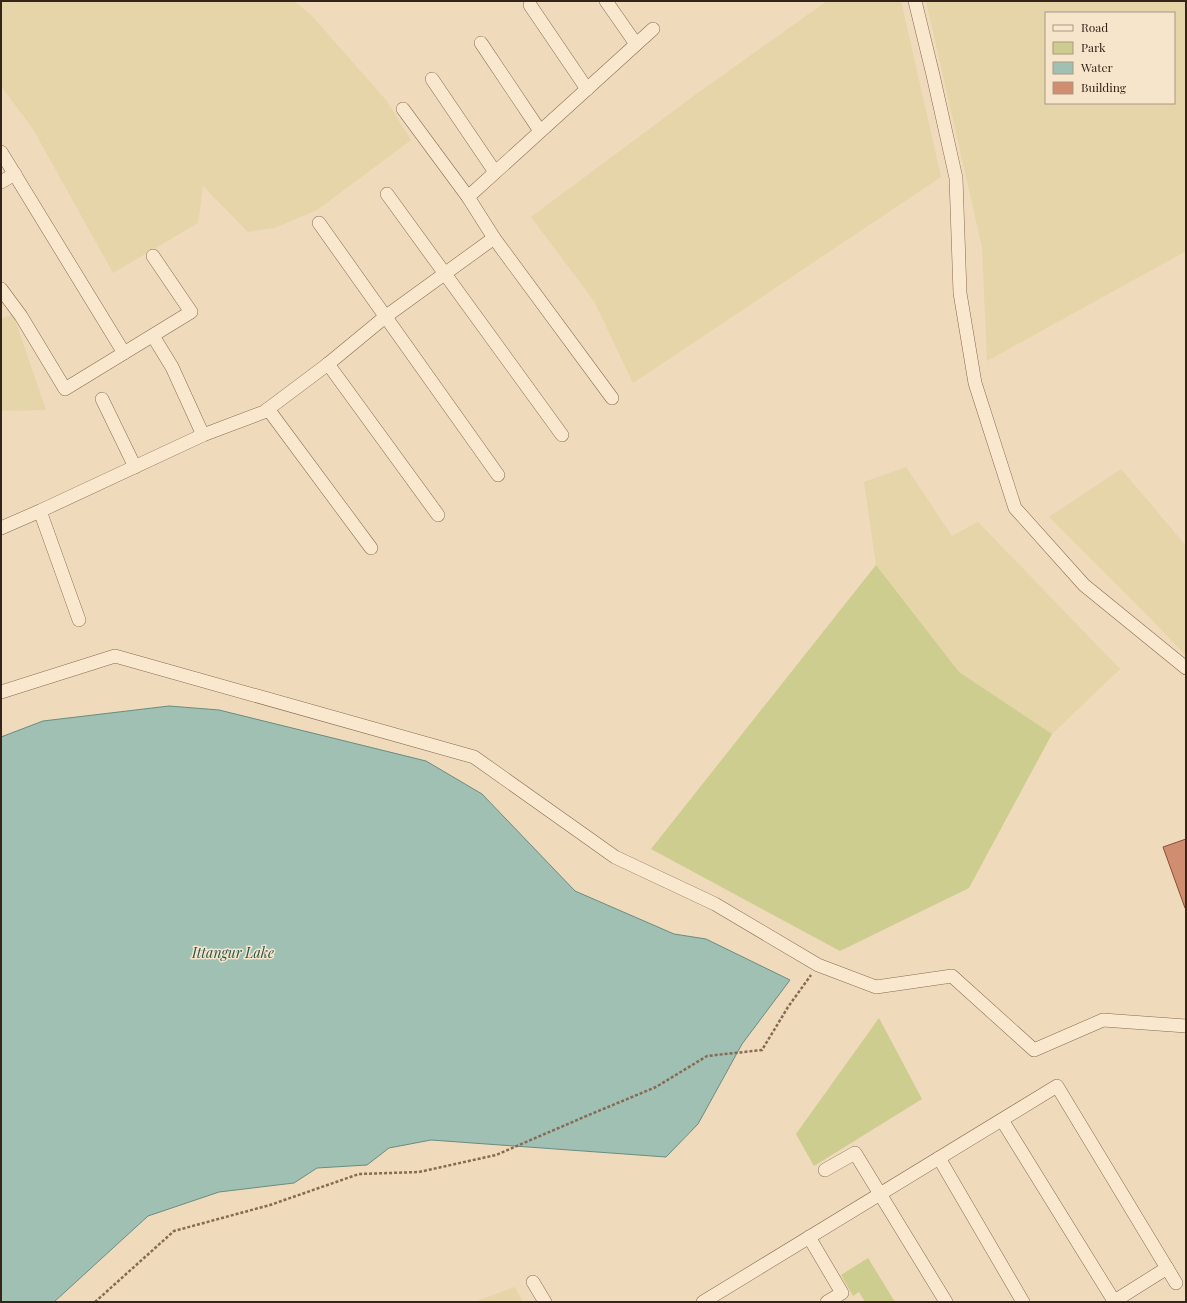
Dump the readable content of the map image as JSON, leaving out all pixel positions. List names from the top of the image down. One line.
{"water":["Ittangur Lake"],"legend":["Road","Park","Water","Building"]}
